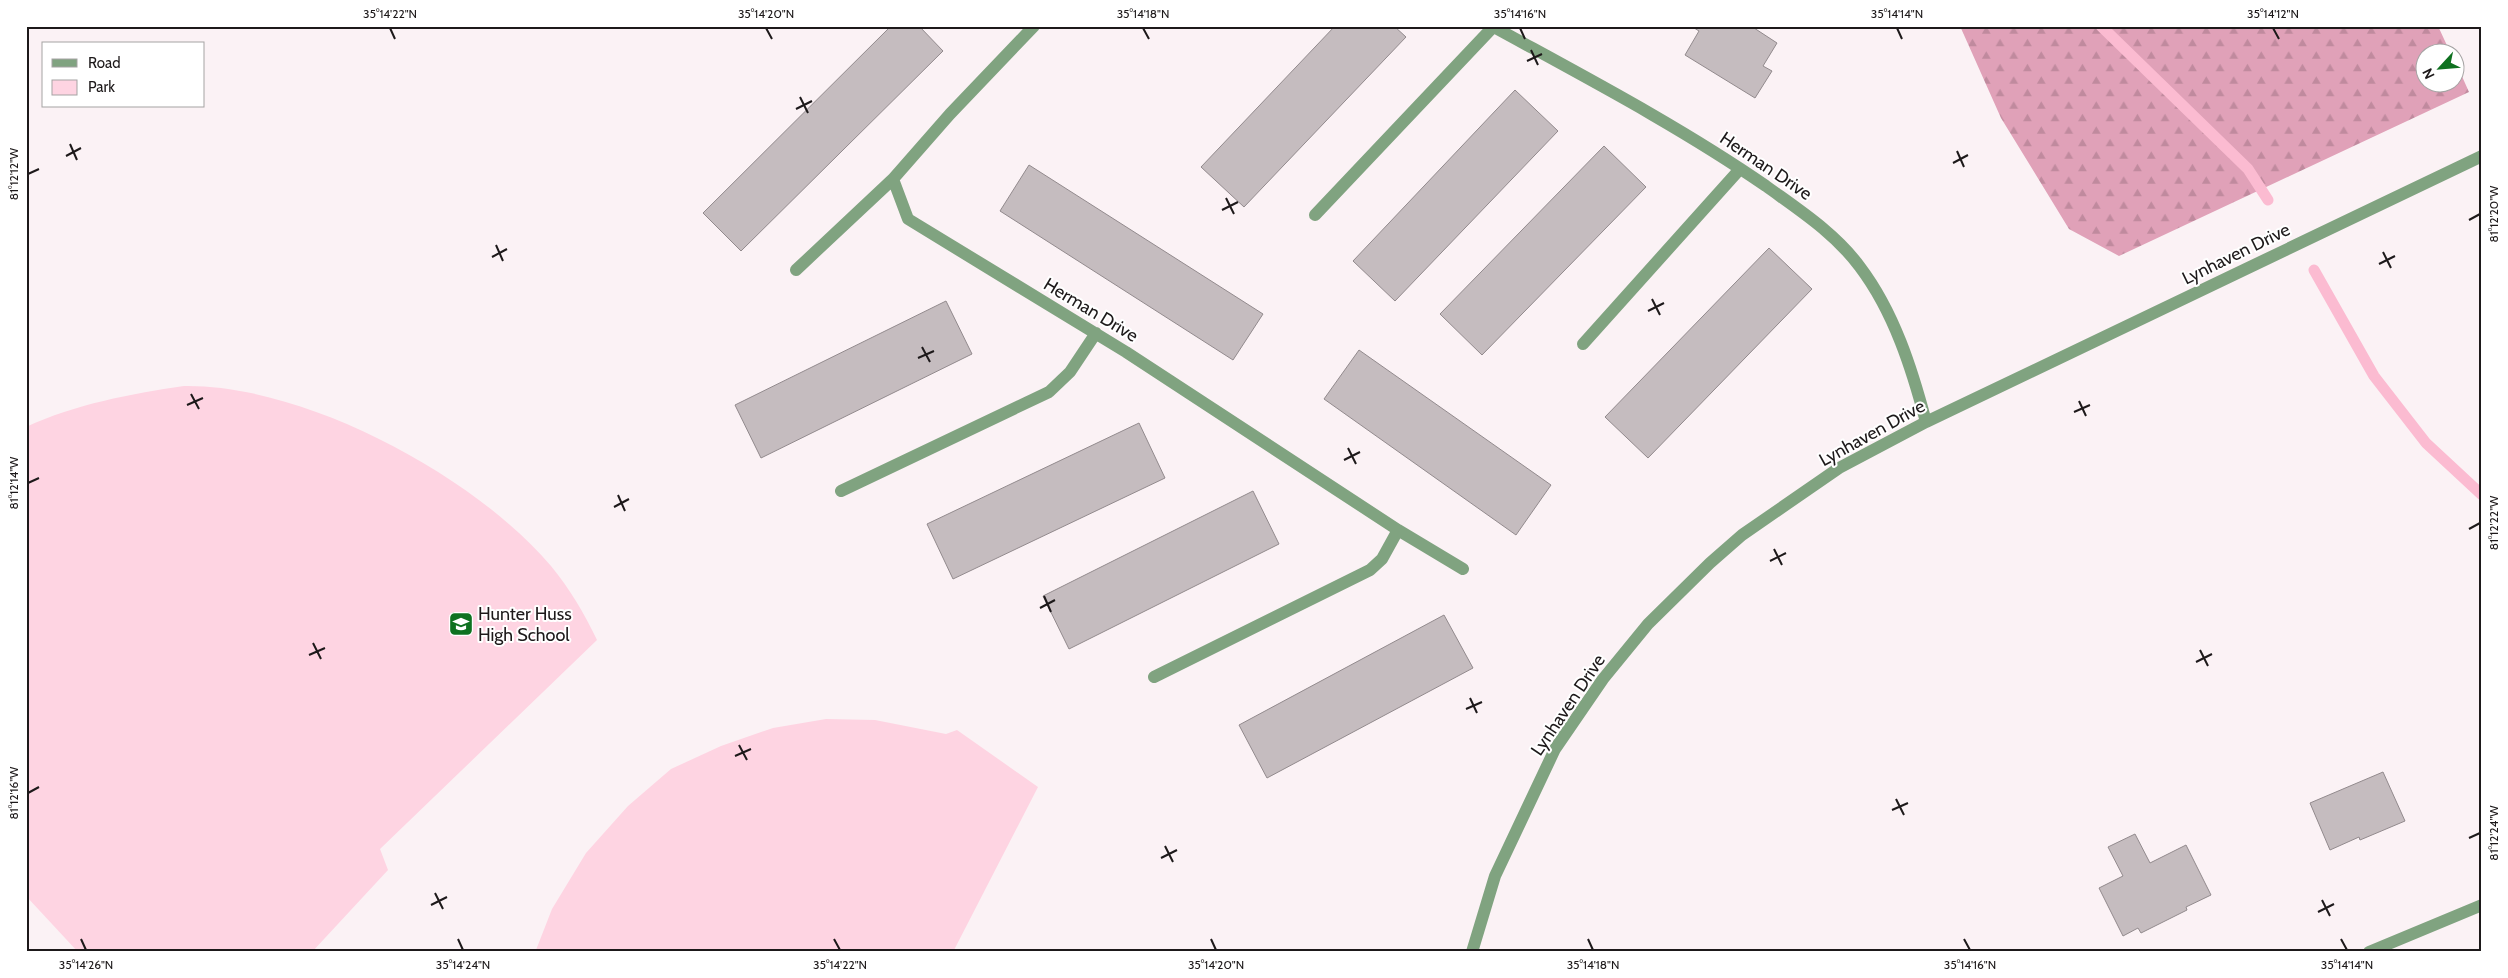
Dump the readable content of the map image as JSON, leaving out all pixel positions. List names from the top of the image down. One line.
{"streets":{"street":["Herman Drive","Lynhaven Drive"]},"crossings":[["Herman Drive","Lynhaven Drive"]],"places":{"school or university":["Hunter Huss High School"]},"legend":["Road","Park"],"north":"bottom left","coordinates":["35°14'22\"N","35°14'20\"N","35°14'18\"N","35°14'16\"N","35°14'14\"N","35°14'12\"N","81°12'12\"W","81°12'20\"W","81°12'14\"W","81°12'22\"W","81°12'16\"W","81°12'24\"W","35°14'26\"N","35°14'24\"N"]}
